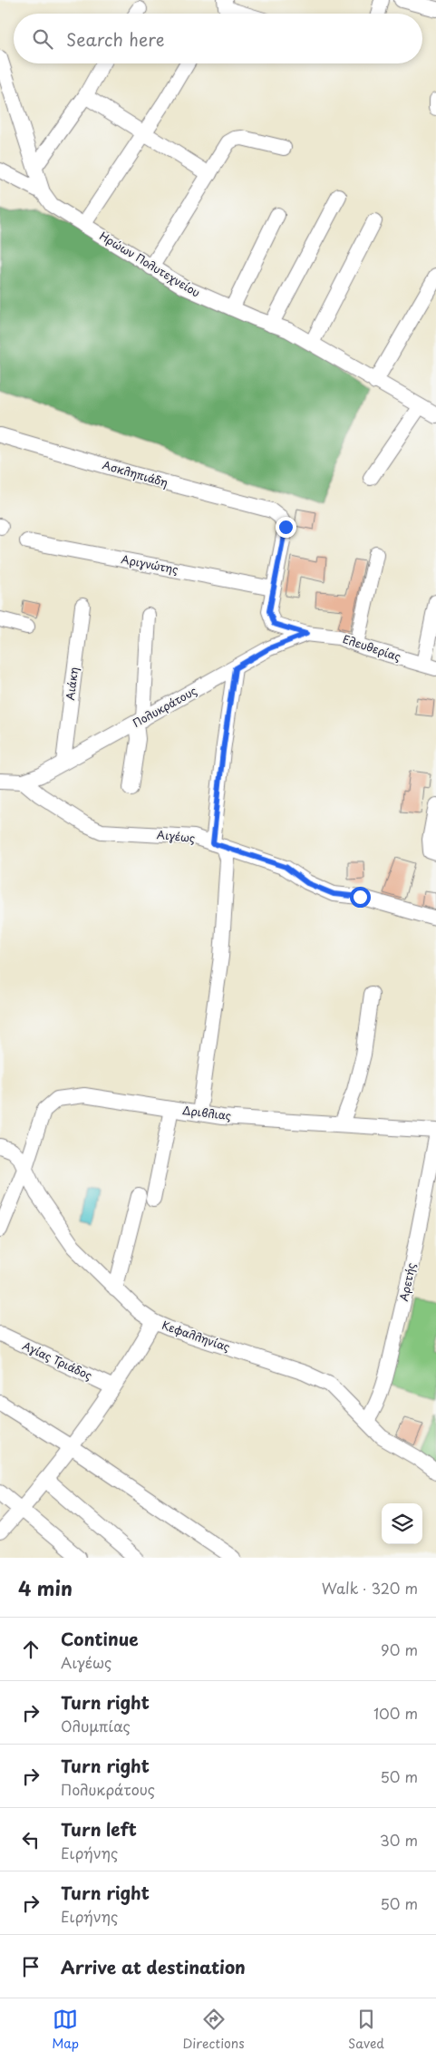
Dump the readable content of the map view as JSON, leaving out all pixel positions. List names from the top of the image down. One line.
{"streets":{"street":["Ηρώων Πολυτεχνείου","Ασκληπιάδη","Αριγνώτης","Ελευθερίας","Αιάκη","Πολυκράτους","Αιγέως","Δριβλιας","Αρετής","Κεφαλληνίας","Αγίας Τριάδος"]},"crossings":[["Ασκληπιάδη","Αριγνώτης"],["Ασκληπιάδη","Ελευθερίας"],["Αριγνώτης","Ελευθερίας"],["Ελευθερίας","Πολυκράτους"],["Αιάκη","Πολυκράτους"],["Πολυκράτους","Αιγέως"],["Δριβλιας","Κεφαλληνίας"],["Αρετής","Κεφαλληνίας"]],"page":{"search":"Search here","heading":["4 min","Walk · 320 m"],"list":[["Continue","Αιγέως","90 m"],["Turn right","Ολυμπίας","100 m"],["Turn right","Πολυκράτους","50 m"],["Turn left","Ειρήνης","30 m"],["Turn right","Ειρήνης","50 m"],"Arrive at destination"],"nav":["Map","Directions","Saved"]}}
